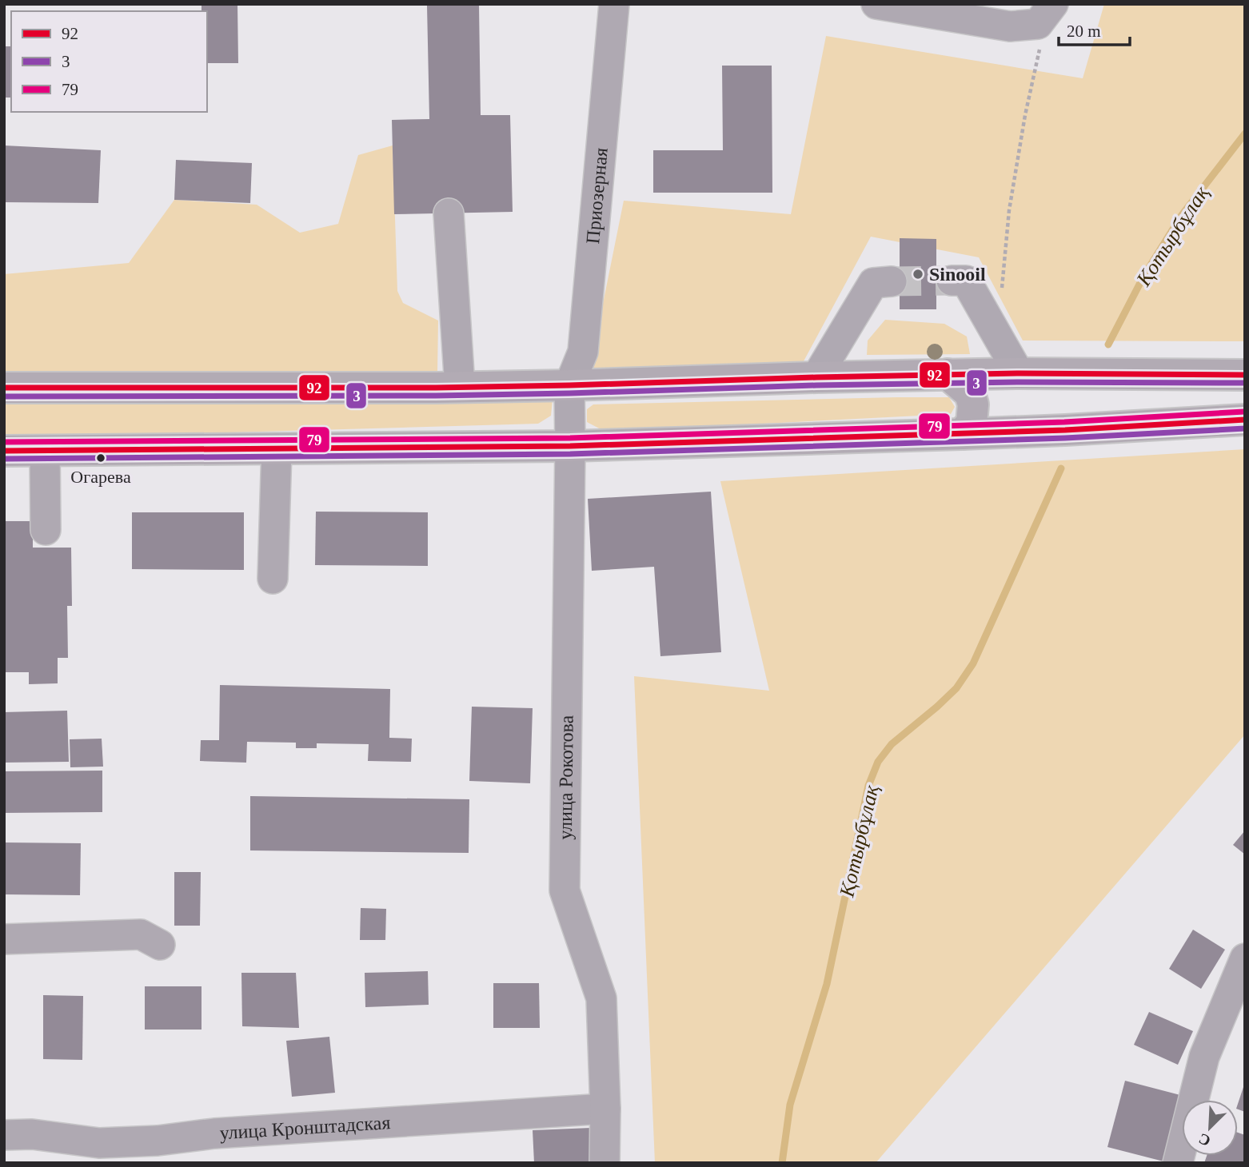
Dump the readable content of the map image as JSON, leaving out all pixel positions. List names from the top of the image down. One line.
{"streets":{"street":["Приозерная","улица Рокотова","улица Кронштадская"]},"crossings":[["Приозерная","улица Рокотова"],["улица Рокотова","улица Кронштадская"]],"water":["Қотырбұлақ"],"places":["Sinooil","Огарева"],"lines":["transit line 92","transit line 3","transit line 79"],"legend":["92","3","79"],"scale_bar":"20 m","north":"bottom left"}
